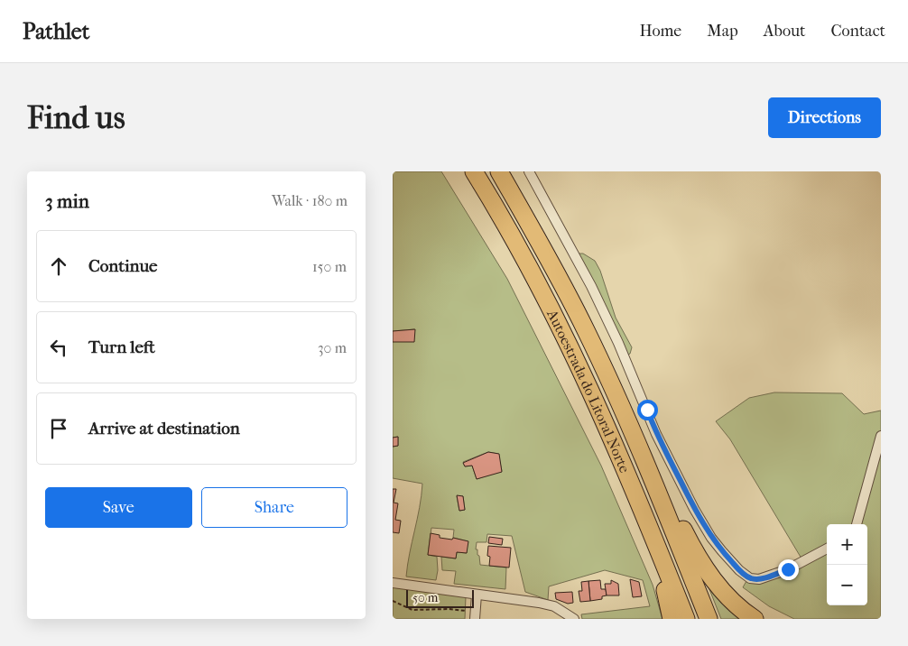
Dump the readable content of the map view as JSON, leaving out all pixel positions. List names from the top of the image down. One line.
{"streets":{"highway":["Autoestrada do Litoral Norte"]},"scale_bar":"50 m","page":{"header":"Pathlet","nav":["Home","Map","About","Contact"],"buttons":["Directions",["Save","Share"]],"title":"Find us","heading":["3 min","Walk · 180 m"],"list":[["Continue","150 m"],["Turn left","30 m"],"Arrive at destination"],"map_buttons":["+","−"],"scale":"50 m"}}
